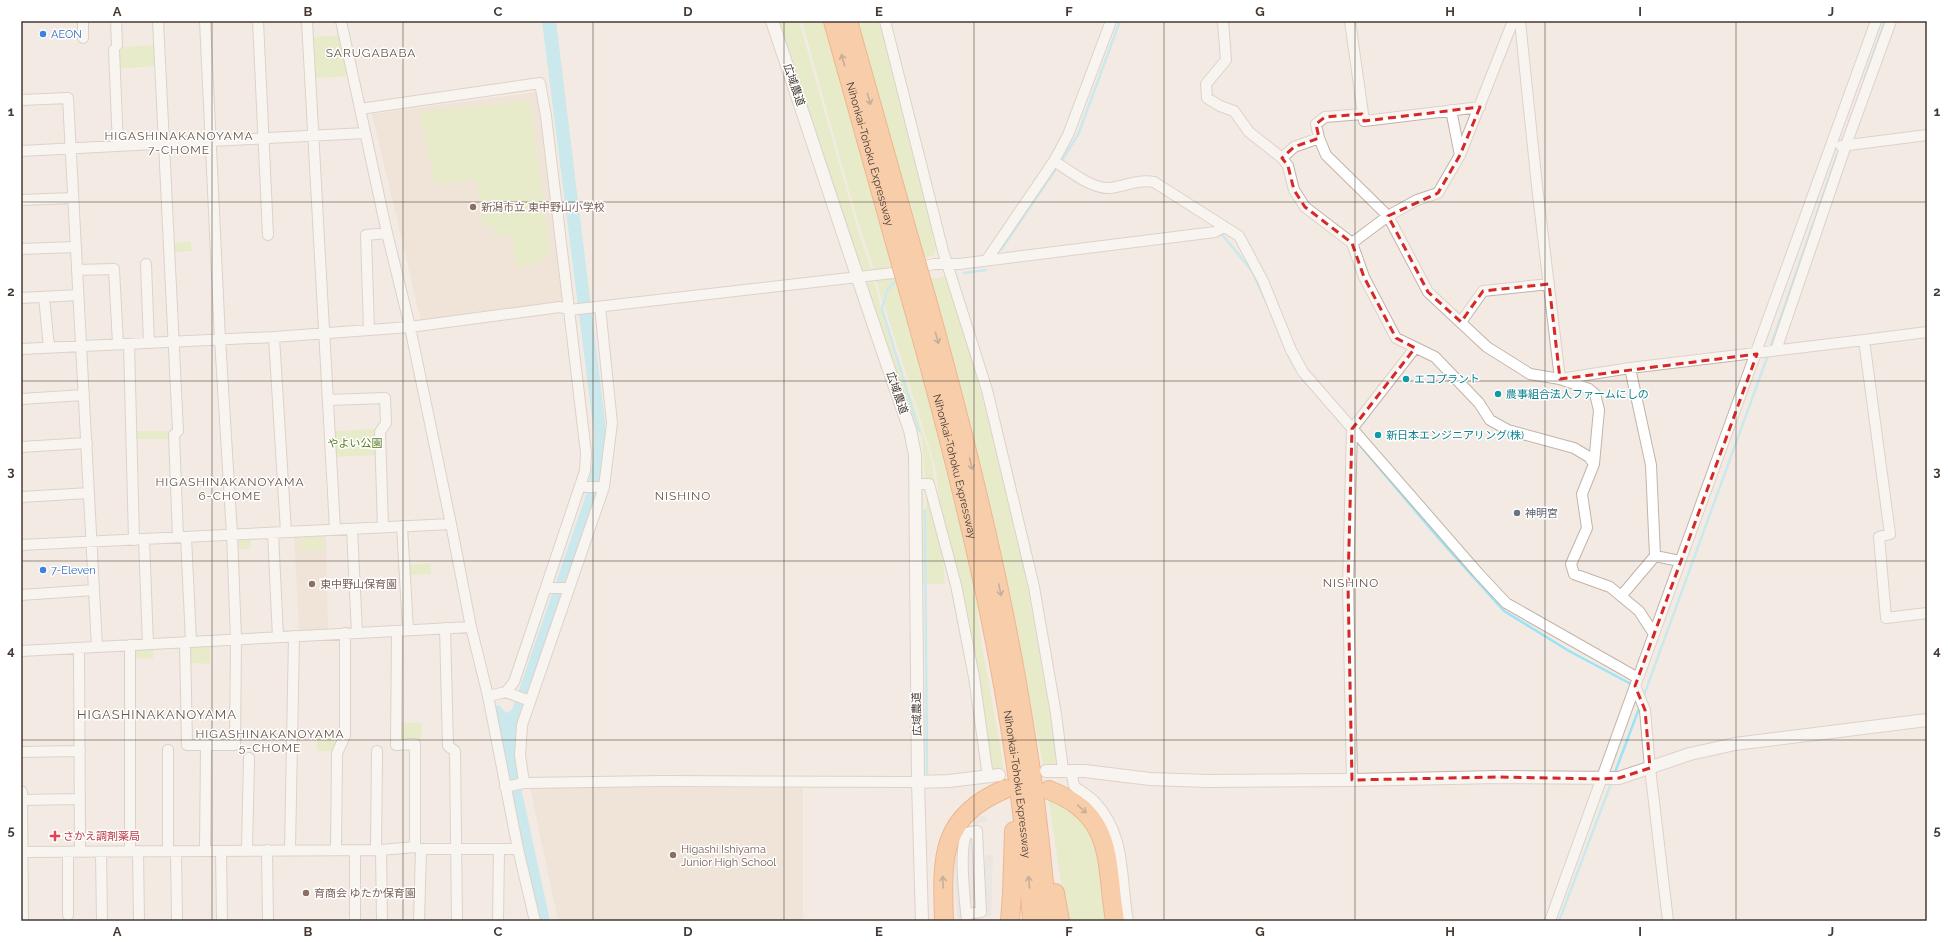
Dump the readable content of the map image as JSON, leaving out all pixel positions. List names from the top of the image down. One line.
{"streets":{"highway":["Nihonkai-Tohoku Expressway"],"street":["広域農道"]},"districts":["SARUGABABA","HIGASHINAKANOYAMA 7-CHOME","HIGASHINAKANOYAMA 6-CHOME","NISHINO","NISHINO","HIGASHINAKANOYAMA","HIGASHINAKANOYAMA 5-CHOME"],"parks":["やよい公園"],"places":{"other":["AEON","新潟市立 東中野山小学校","エコプラント","農事組合法人ファームにしの","新日本エンジニアリング(株)","神明宮","7-Eleven","東中野山保育園","Higashi Ishiyama Junior High School","育商会 ゆたか保育園"],"health":["さかえ調剤薬局"]},"grid":{"columns":["A","B","C","D","E","F","G","H","I","J"],"rows":["1","2","3","4","5"]}}
